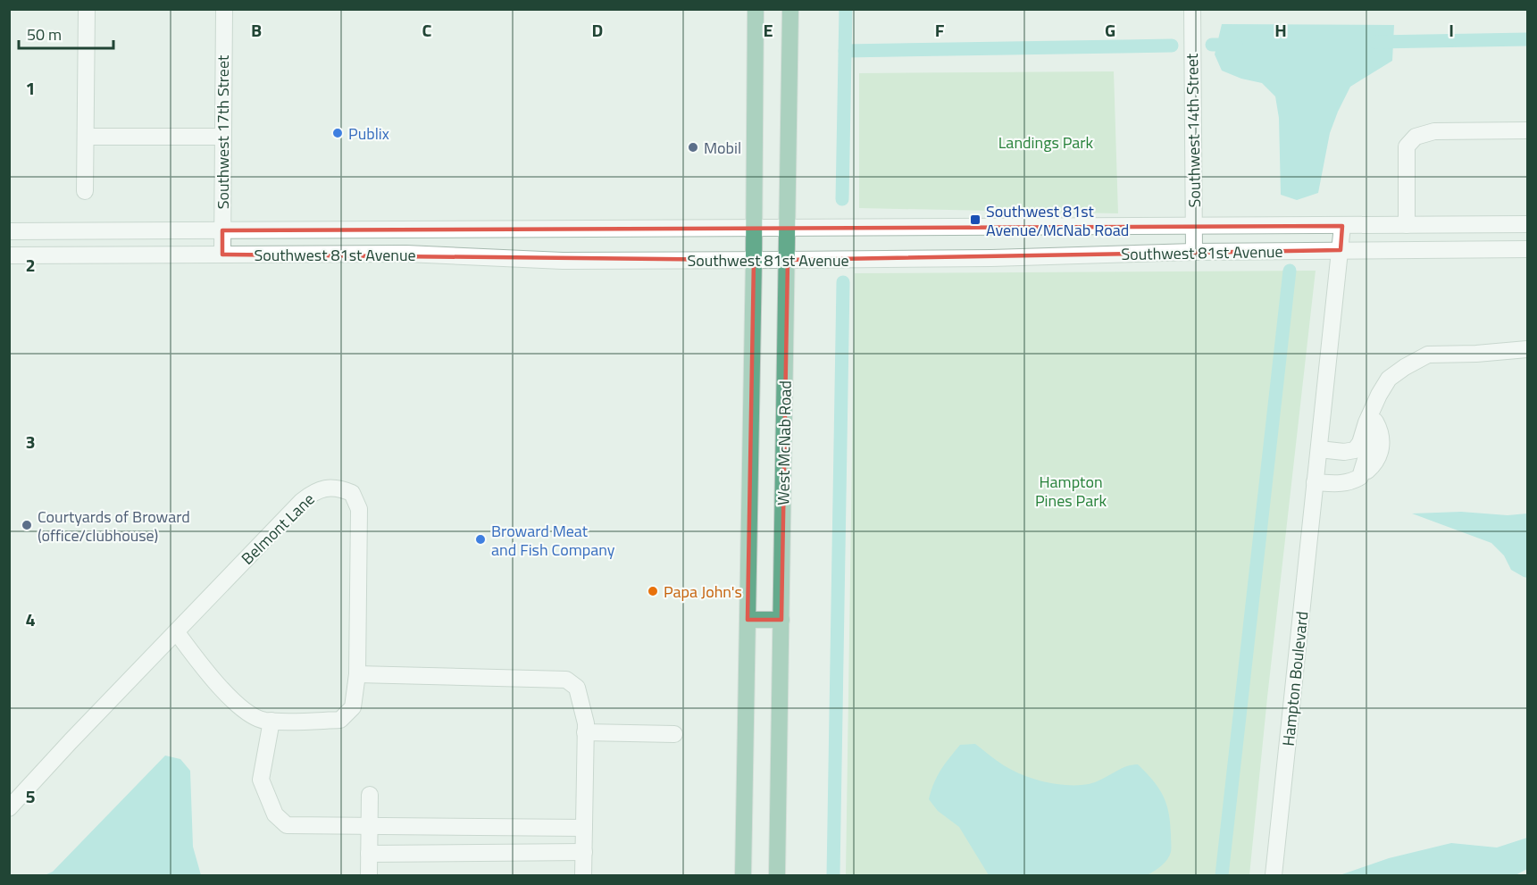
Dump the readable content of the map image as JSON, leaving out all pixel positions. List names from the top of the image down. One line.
{"streets":{"main road":["West McNab Road"],"street":["Southwest 14th Street","Southwest 17th Street","Southwest 81st Avenue","Belmont Lane","Hampton Boulevard"]},"crossings":[["Southwest 14th Street","Southwest 81st Avenue"],["Southwest 17th Street","Southwest 81st Avenue"],["Southwest 81st Avenue","West McNab Road"],["Southwest 81st Avenue","Hampton Boulevard"]],"parks":["Landings Park","Hampton Pines Park"],"places":{"other":["Publix","Mobil","Courtyards of Broward (office/clubhouse)","Broward Meat and Fish Company","Papa John's"],"transit":["Southwest 81st Avenue/McNab Road"]},"scale_bar":"50 m","grid":{"columns":["B","C","D","E","F","G","H","I"],"rows":["1","2","3","4","5"]}}
